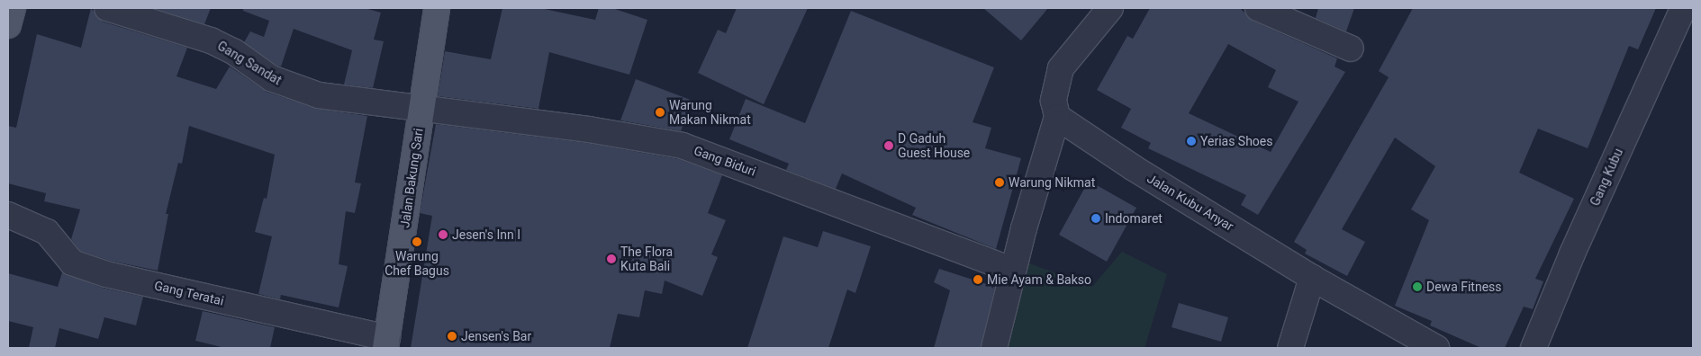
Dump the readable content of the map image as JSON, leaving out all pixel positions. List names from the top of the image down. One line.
{"streets":{"main road":["Jalan Bakung Sari"],"street":["Gang Sandat","Gang Biduri","Gang Kubu","Jalan Kubu Anyar","Gang Teratai"]},"crossings":[["Gang Sandat","Gang Biduri"],["Gang Sandat","Jalan Bakung Sari"],["Gang Biduri","Jalan Bakung Sari"],["Jalan Bakung Sari","Gang Teratai"]],"places":["Warung Makan Nikmat","Yerias Shoes","D Gaduh Guest House","Warung Nikmat","Indomaret","Jesen's Inn I","Warung Chef Bagus","The Flora Kuta Bali","Mie Ayam & Bakso","Dewa Fitness","Jensen's Bar"]}
